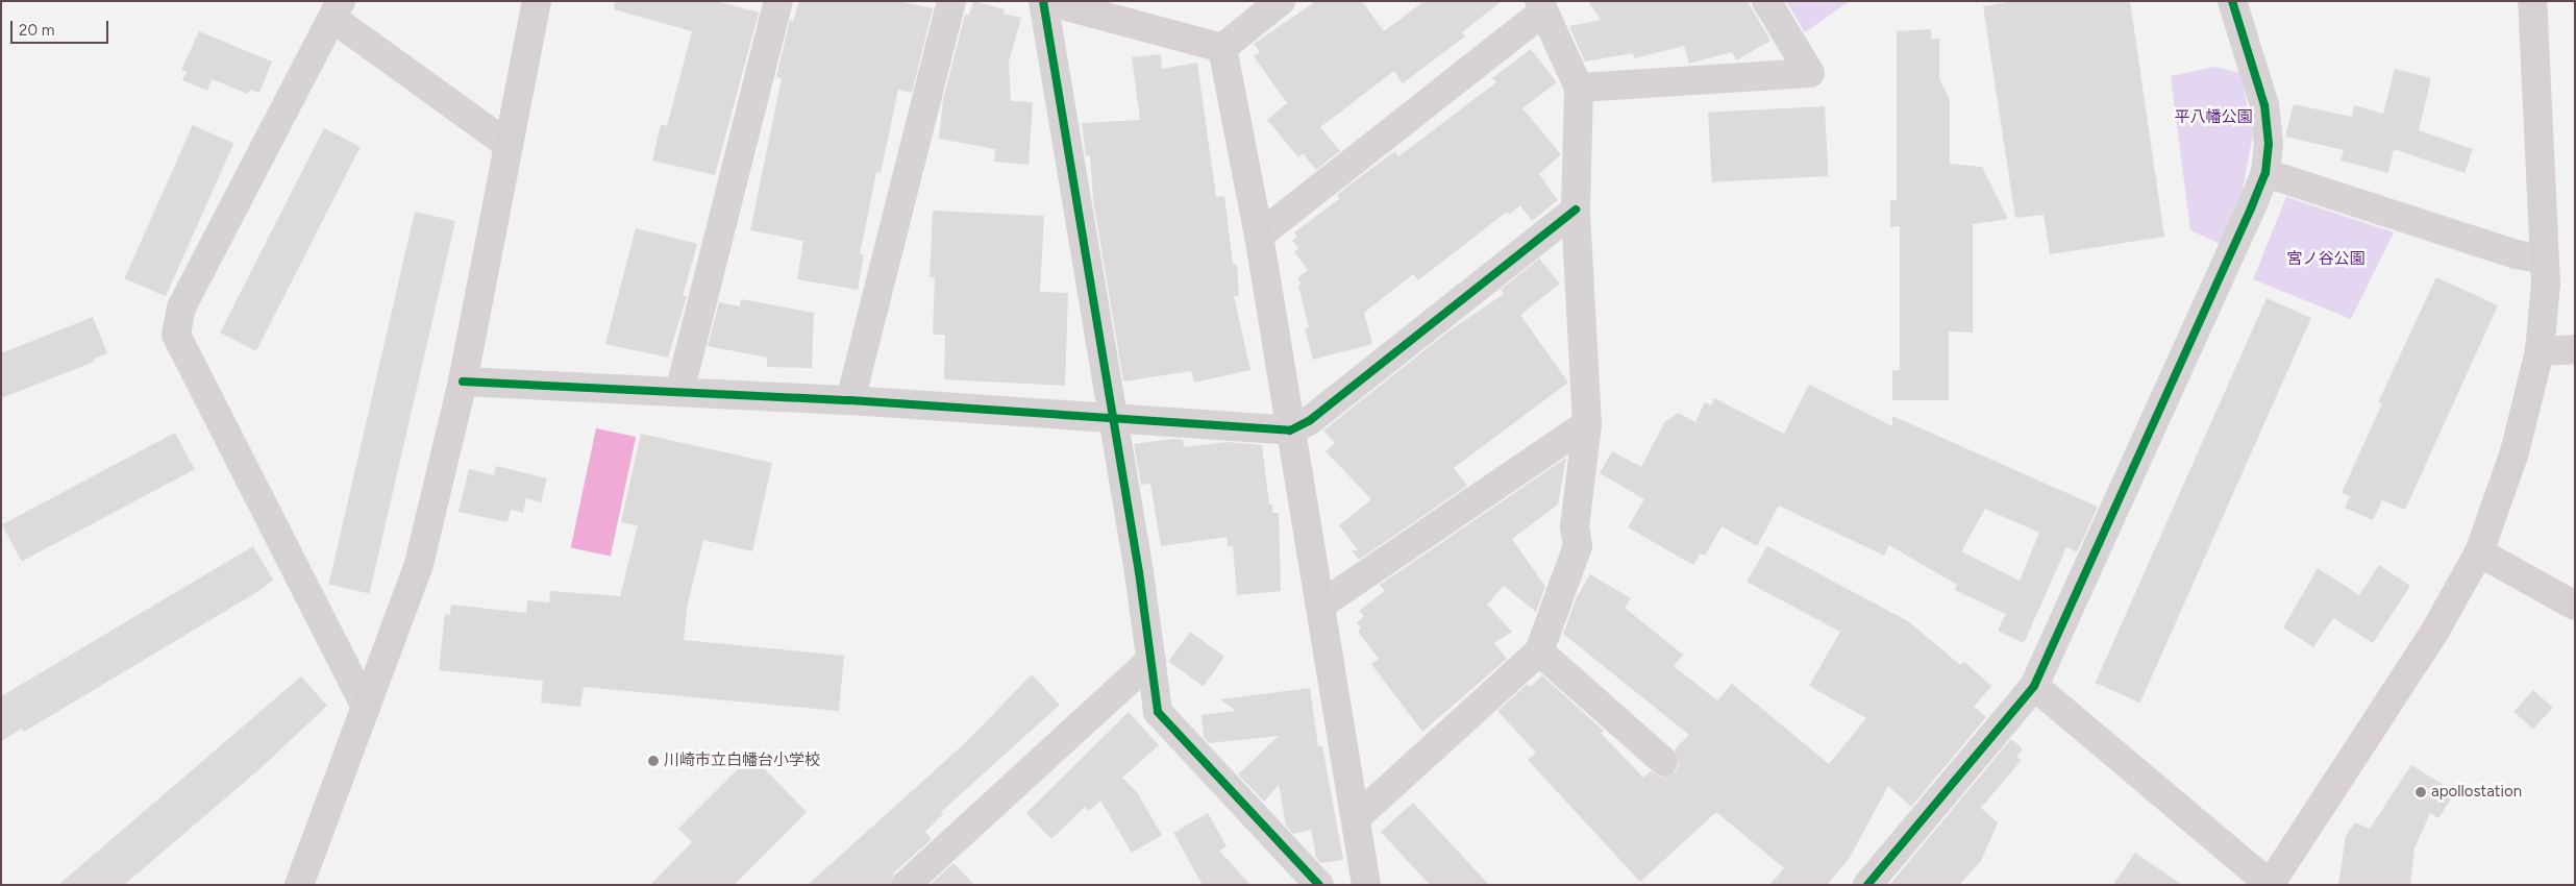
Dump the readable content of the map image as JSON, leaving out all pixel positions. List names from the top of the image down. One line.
{"parks":["平八幡公園","宮ノ谷公園"],"places":["川崎市立白幡台小学校","apollostation"],"scale_bar":"20 m"}
